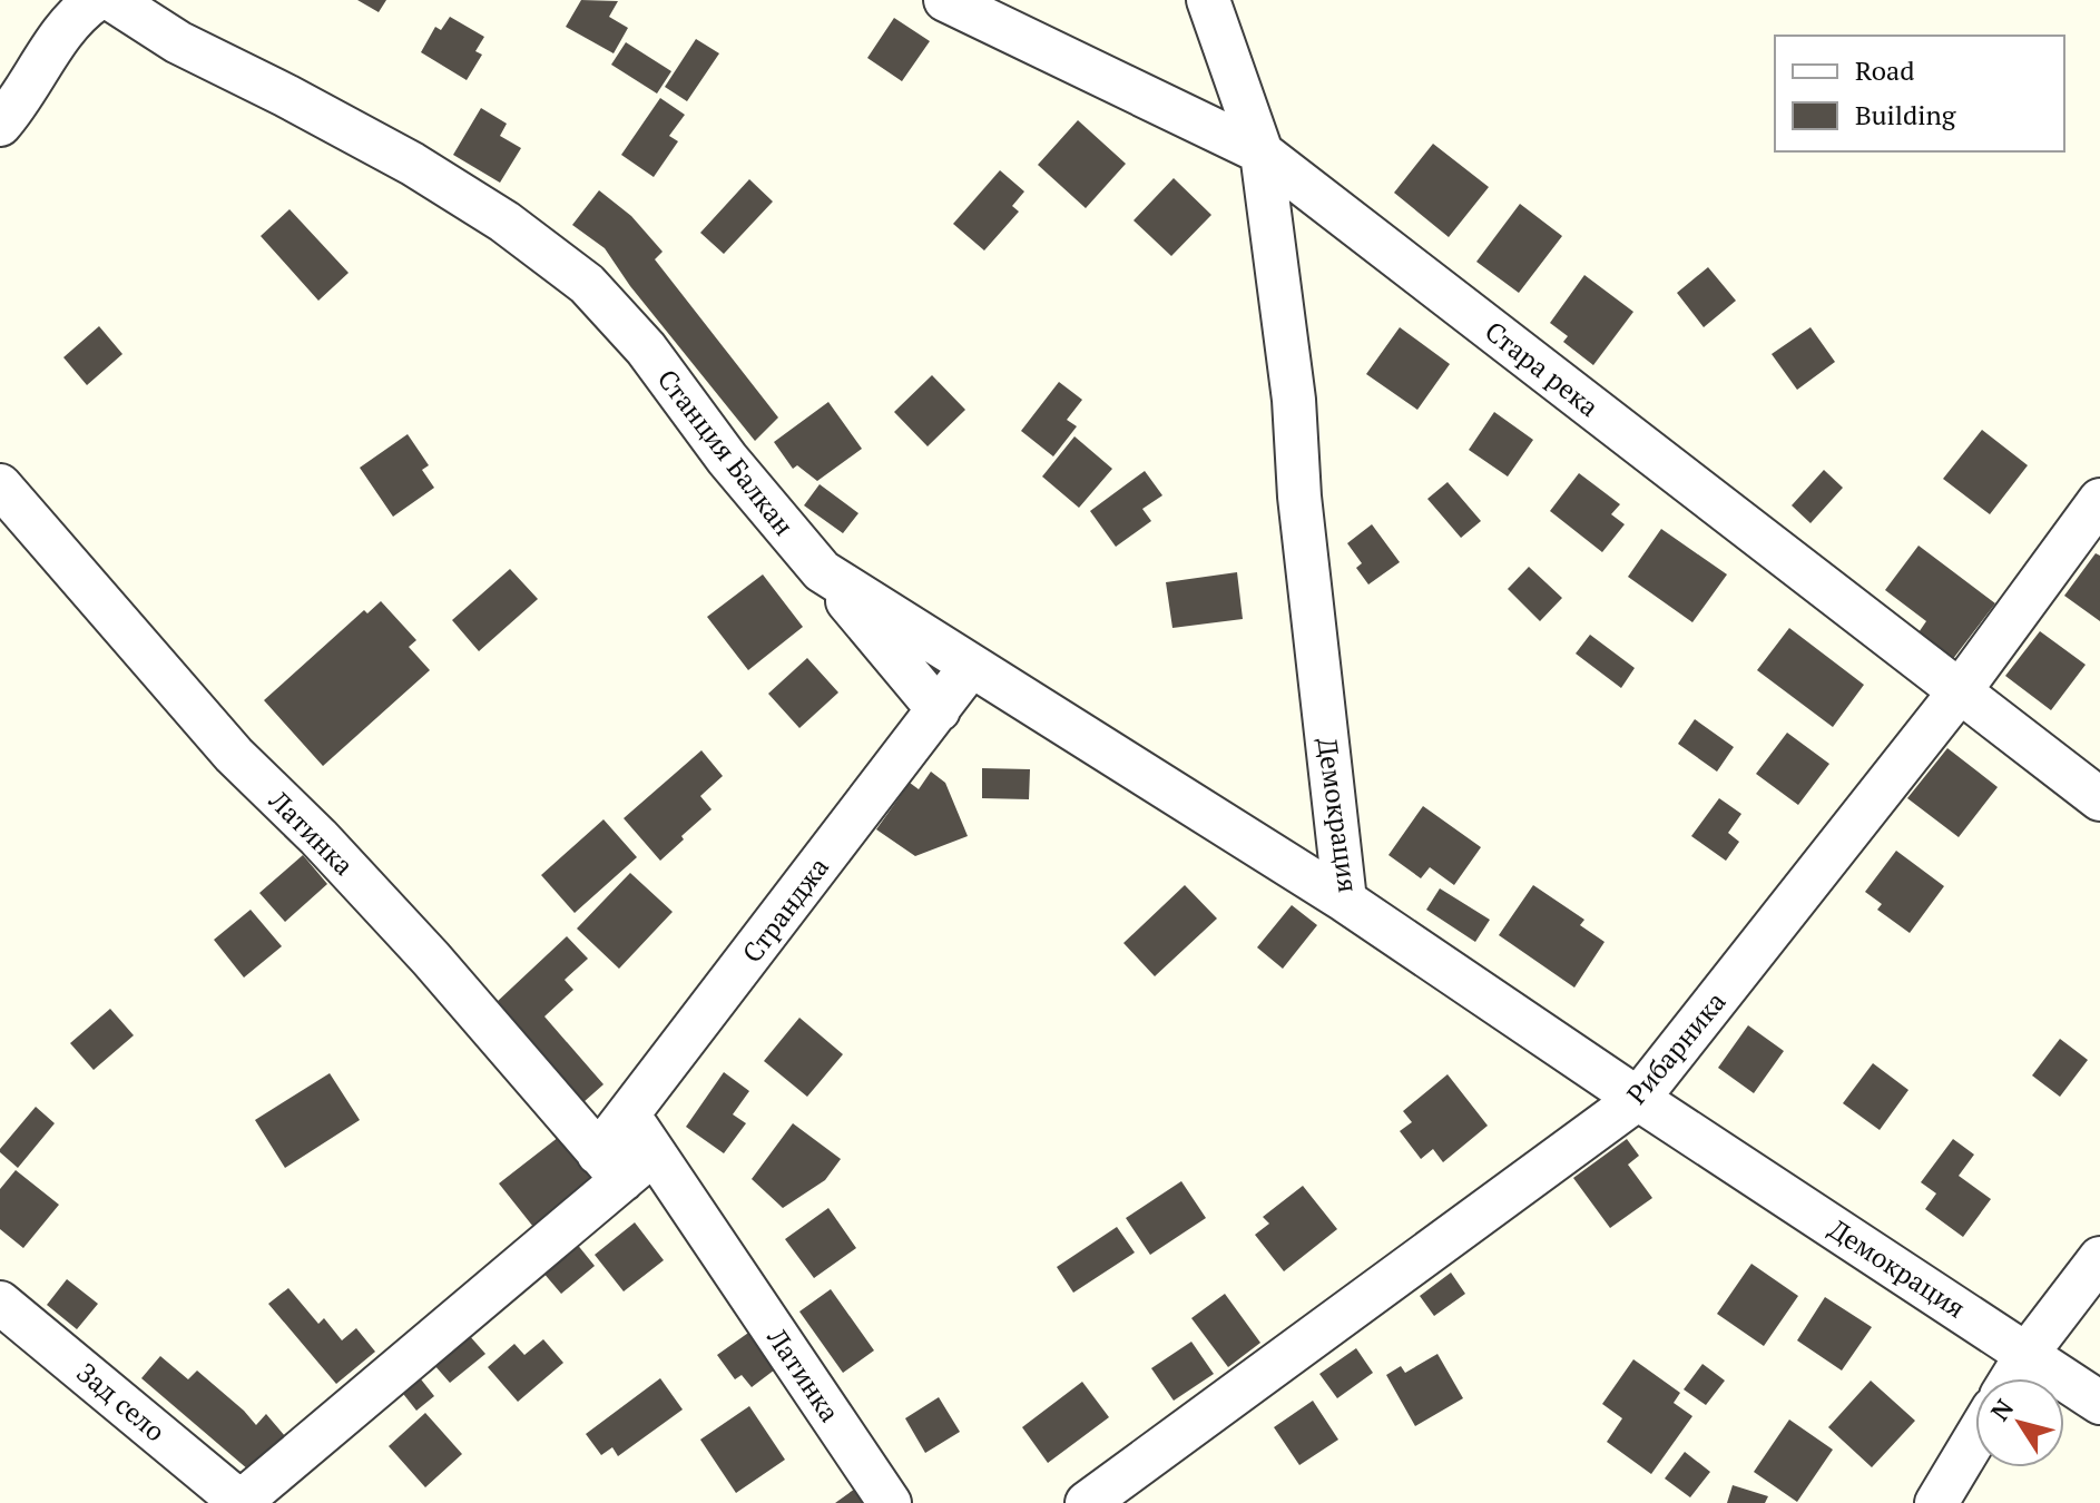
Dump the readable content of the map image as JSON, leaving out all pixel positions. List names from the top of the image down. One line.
{"streets":{"street":["Стара река","Станция Балкан","Демокрация","Латинка","Странджа","Рибарника","Зад село"]},"crossings":[["Стара река","Демокрация"],["Стара река","Рибарника"],["Станция Балкан","Демокрация"],["Станция Балкан","Странджа"],["Демокрация","Рибарника"],["Латинка","Странджа"],["Странджа","Зад село"]],"legend":["Road","Building"],"north":"top left"}
